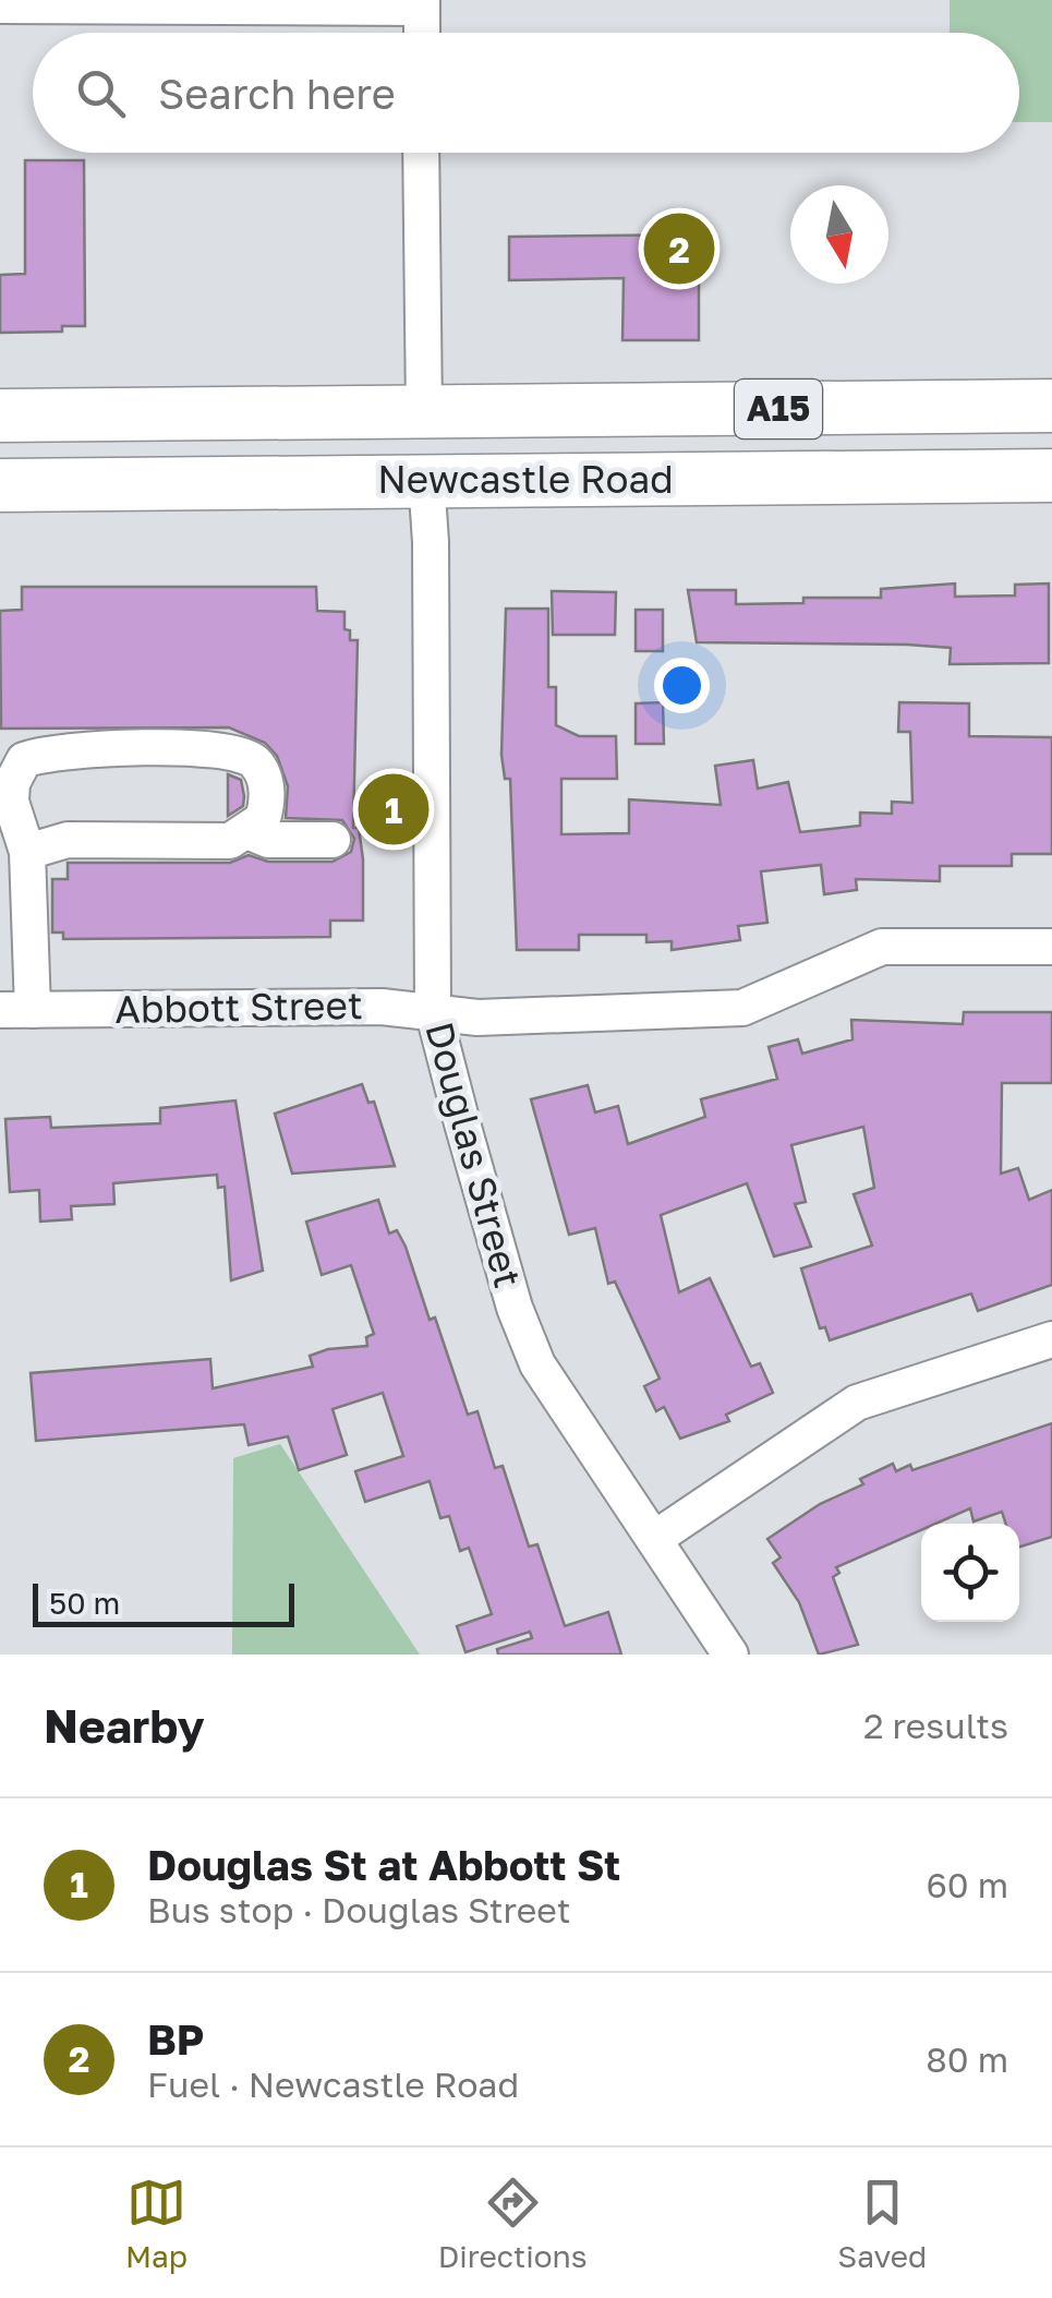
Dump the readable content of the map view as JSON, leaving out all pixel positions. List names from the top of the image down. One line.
{"streets":{"highway":["A15","Newcastle Road","Douglas Street"],"street":["Abbott Street"]},"crossings":[["Newcastle Road","Douglas Street"],["Abbott Street","Douglas Street"]],"scale_bar":"50 m","north":"bottom","page":{"search":"Search here","pins":["2","1"],"scale":"50 m","heading":["Nearby","2 results"],"list":[{"mark":"1","name":"Douglas St at Abbott St","note":"Bus stop · Douglas Street","value":"60 m"},{"mark":"2","name":"BP","note":"Fuel · Newcastle Road","value":"80 m"}],"nav":["Map","Directions","Saved"]}}
